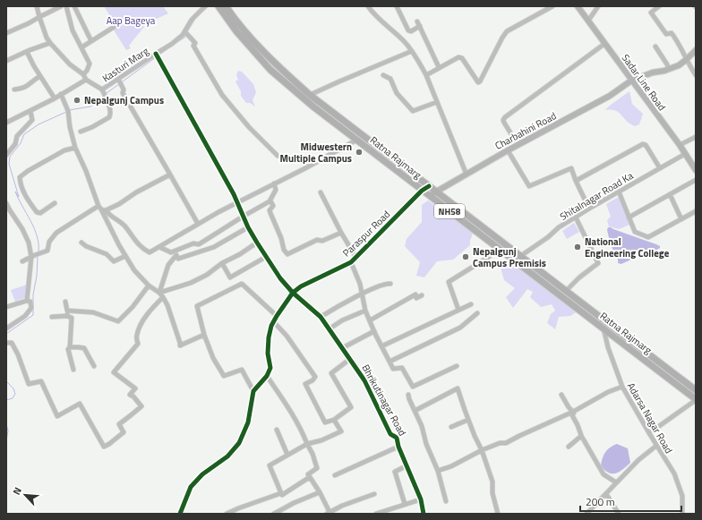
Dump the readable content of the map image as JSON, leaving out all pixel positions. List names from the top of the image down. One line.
{"streets":{"highway":["Ratna Rajmarg","NH58"],"main road":["Sadar Line Road","Charbahini Road"],"street":["Kasturi Marg","Shitalnagar Road Ka","Paraspur Road","Bhrikutinagar Road","Adarsa Nagar Road"]},"crossings":[["Kasturi Marg","Bhrikutinagar Road"],["Sadar Line Road","Charbahini Road"],["Sadar Line Road","Shitalnagar Road Ka"],["Charbahini Road","Ratna Rajmarg"],["Ratna Rajmarg","Shitalnagar Road Ka"],["Ratna Rajmarg","Paraspur Road"],["Ratna Rajmarg","Adarsa Nagar Road"],["Paraspur Road","Bhrikutinagar Road"]],"parks":["Aap Bageya"],"places":["Nepalgunj Campus","Midwestern Multiple Campus","National Engineering College","Nepalgunj Campus Premisis"],"scale_bar":"200 m","north":"top left"}
